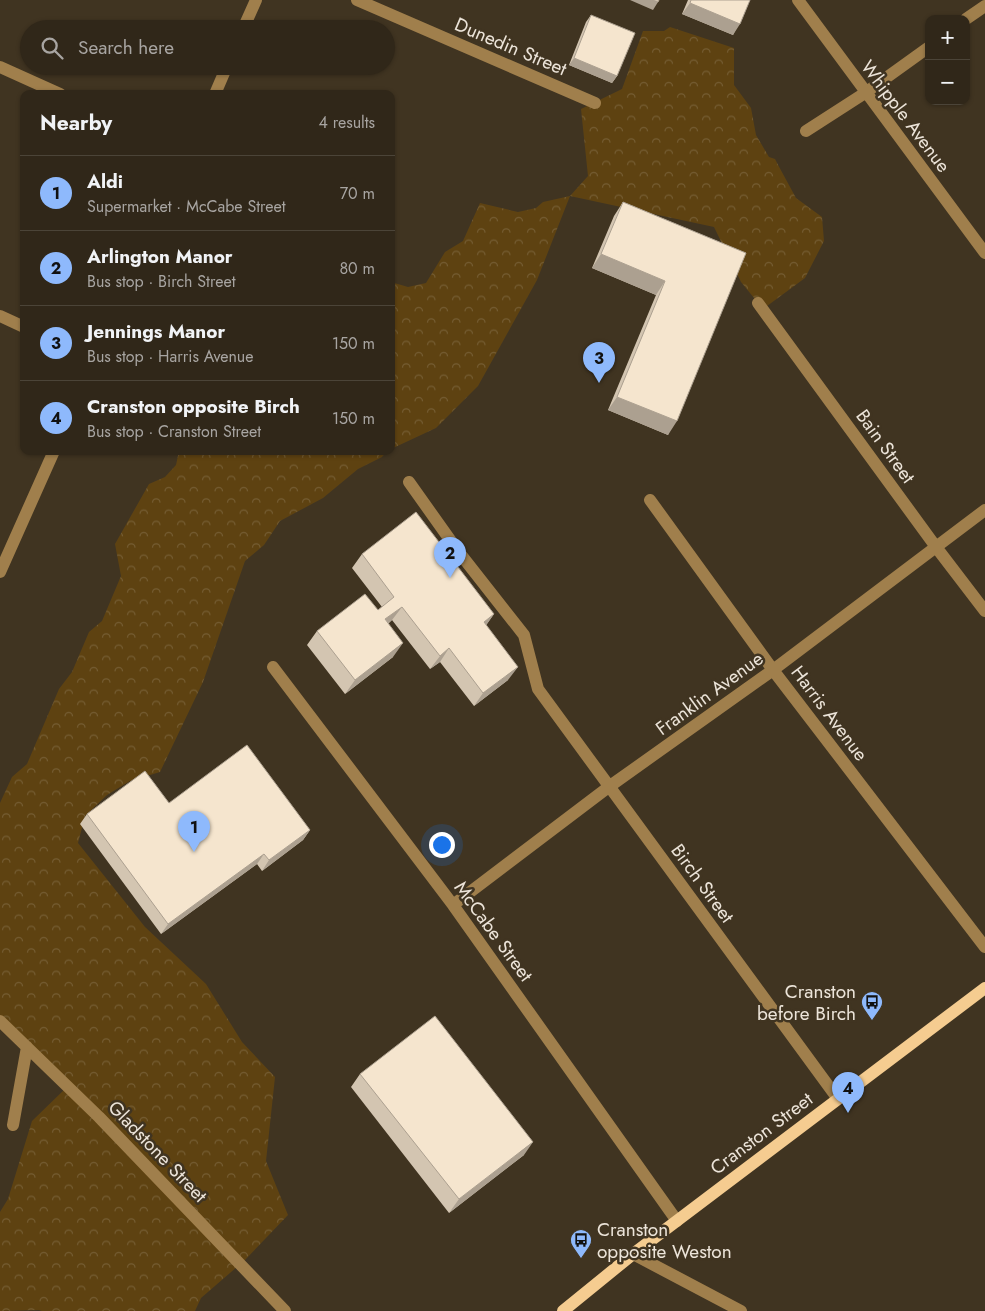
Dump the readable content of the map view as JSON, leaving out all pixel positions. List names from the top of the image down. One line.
{"streets":{"main road":["Cranston Street"],"street":["Dunedin Street","Whipple Avenue","Bain Street","Franklin Avenue","Harris Avenue","Birch Street","McCabe Street","Gladstone Street"]},"crossings":[["Bain Street","Franklin Avenue"],["Franklin Avenue","Harris Avenue"],["Franklin Avenue","Birch Street"],["Franklin Avenue","McCabe Street"],["Birch Street","Cranston Street"],["McCabe Street","Cranston Street"]],"places":{"bus stop":["Cranston before Birch","Cranston opposite Weston"]},"page":{"map_buttons":["+","−"],"search":"Search here","heading":["Nearby","4 results"],"list":[{"mark":"1","name":"Aldi","note":"Supermarket · McCabe Street","value":"70 m"},{"mark":"2","name":"Arlington Manor","note":"Bus stop · Birch Street","value":"80 m"},{"mark":"3","name":"Jennings Manor","note":"Bus stop · Harris Avenue","value":"150 m"},{"mark":"4","name":"Cranston opposite Birch","note":"Bus stop · Cranston Street","value":"150 m"}],"pins":["3","2","1","4"]}}
